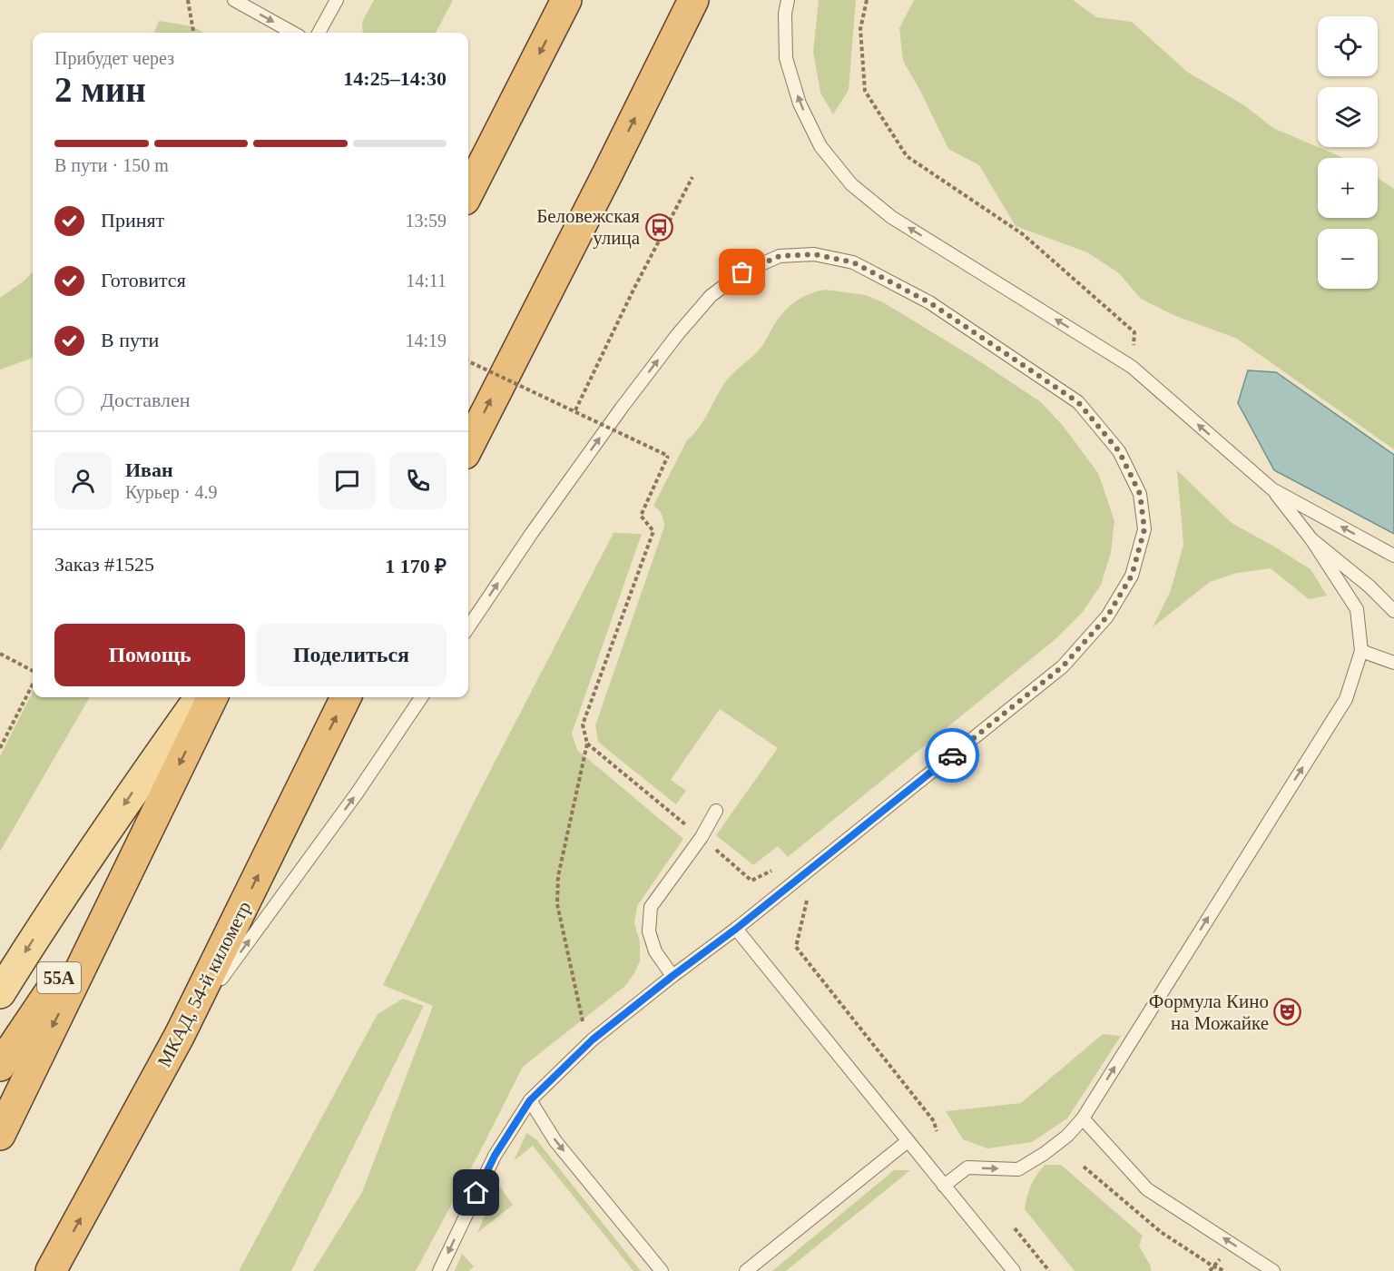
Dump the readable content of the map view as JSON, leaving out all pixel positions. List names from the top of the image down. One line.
{"streets":{"highway":["55А","МКАД, 54-й километр"]},"places":{"bus stop":["Беловежская улица"],"theatre":["Формула Кино на Можайке"]},"page":{"map_buttons":["+","−"],"heading":["2 мин","Прибудет через","14:25–14:30"],"panel":["Иван","Курьер · 4.9","Заказ #1525","1 170 ₽"],"bar":"В пути · 150 m","list":[["Принят","13:59"],["Готовится","14:11"],["В пути","14:19"],"Доставлен"],"buttons":["Помощь","Поделиться"]}}
